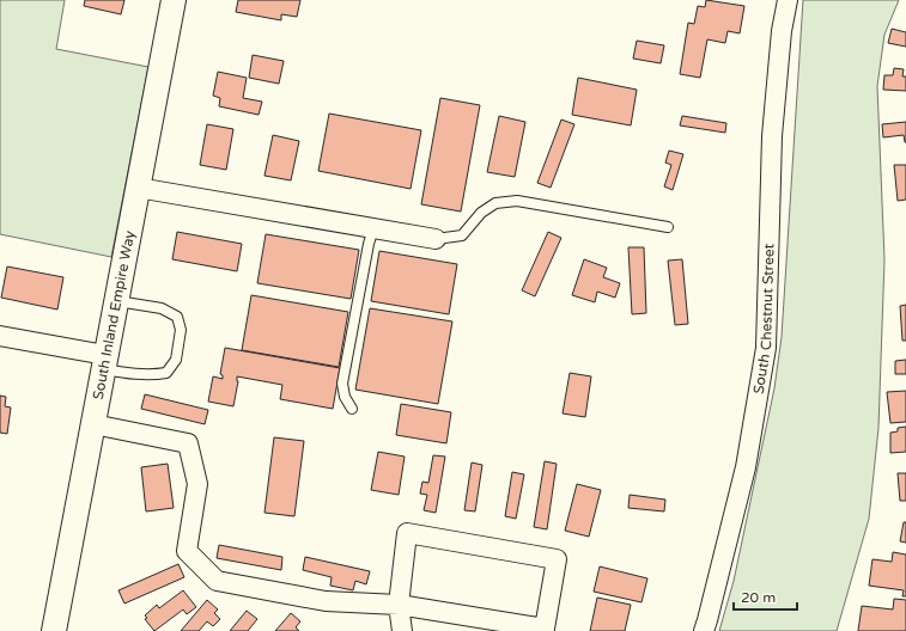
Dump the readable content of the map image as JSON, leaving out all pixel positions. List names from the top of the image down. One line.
{"streets":{"street":["South Inland Empire Way","South Chestnut Street"]},"scale_bar":"20 m"}
